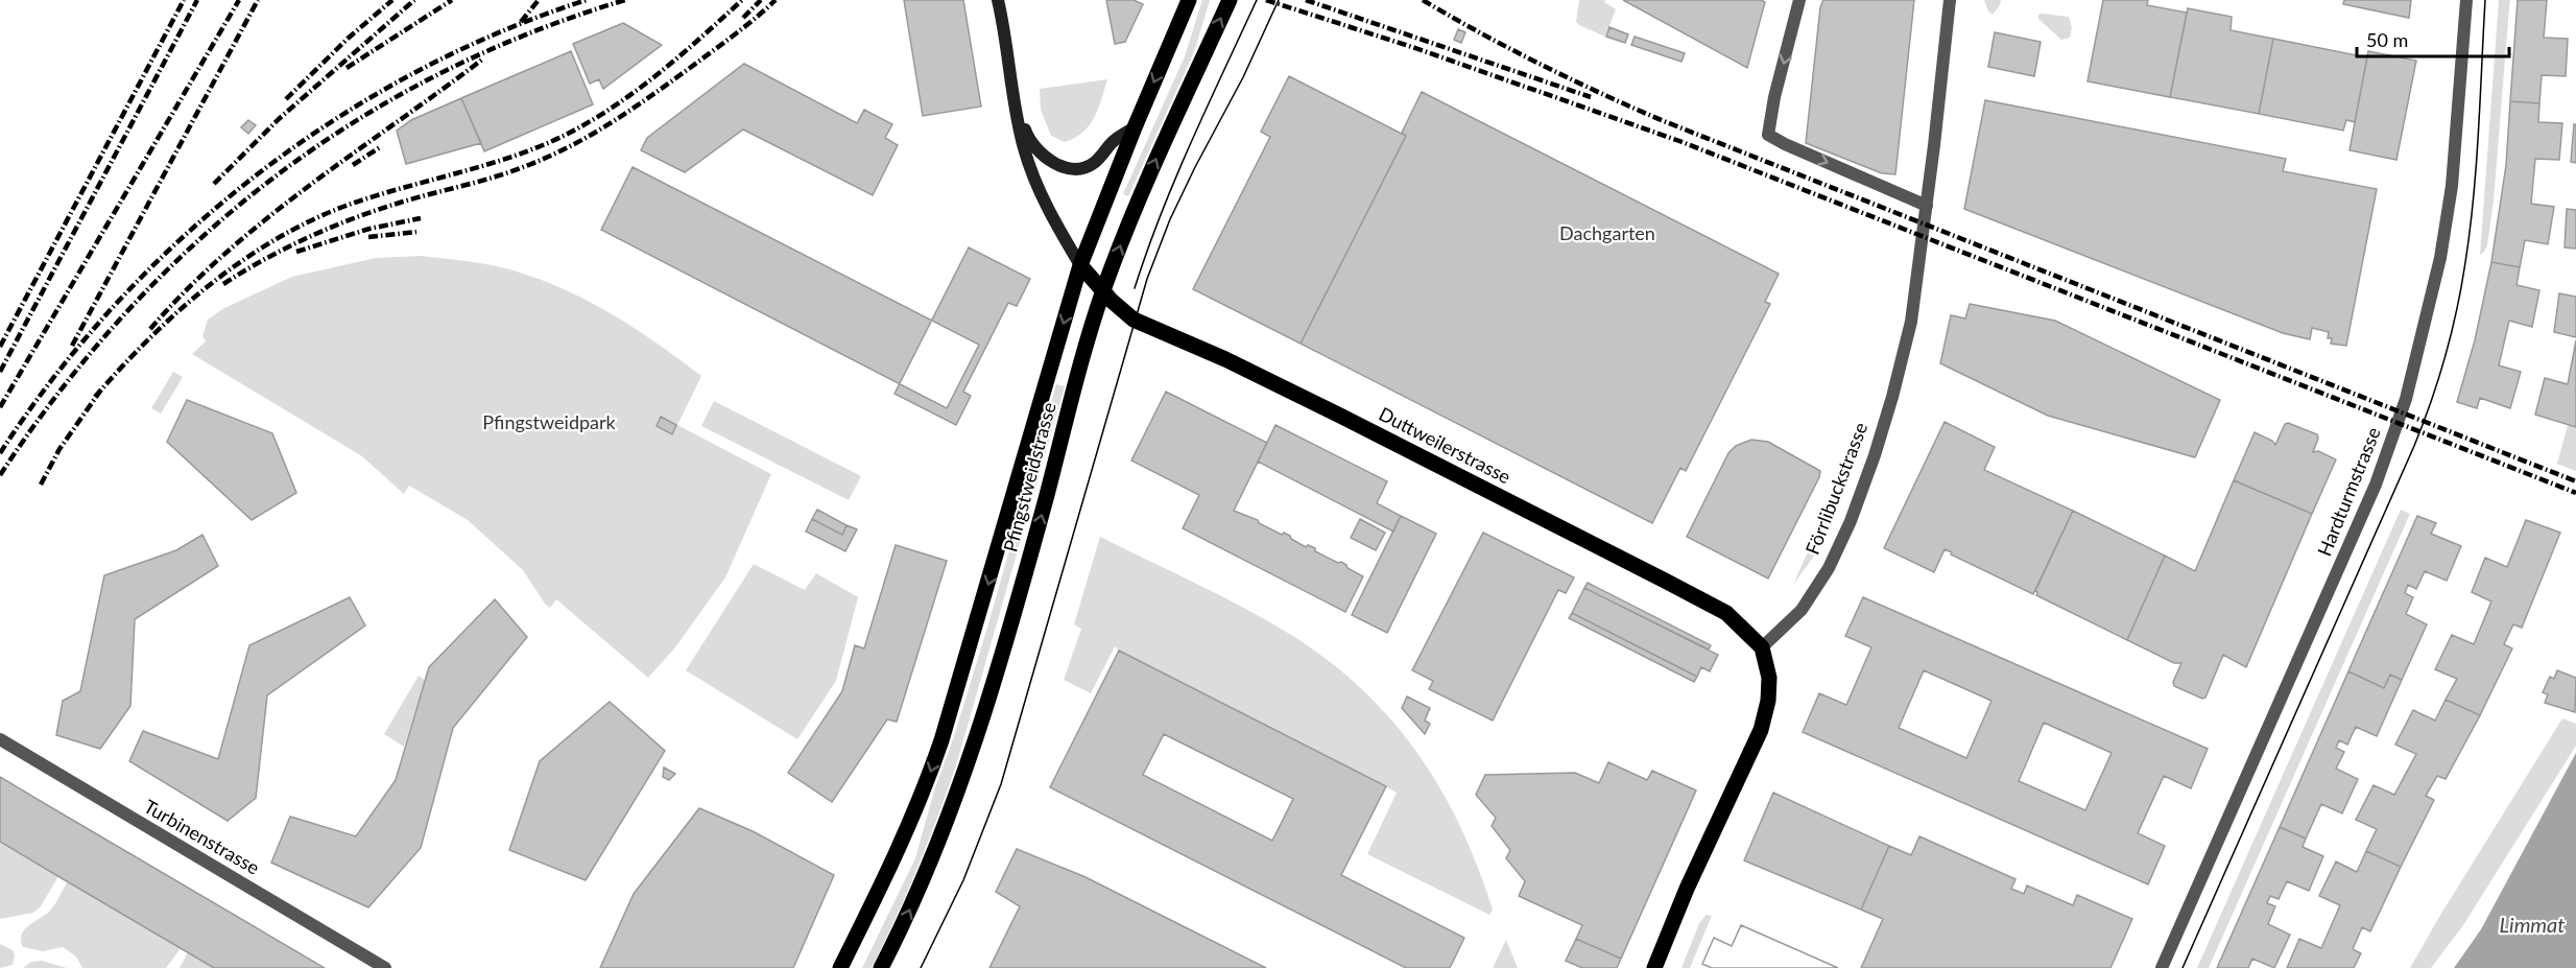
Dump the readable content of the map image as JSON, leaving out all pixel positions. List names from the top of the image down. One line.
{"streets":{"main road":["Duttweilerstrasse","Pfingstweidstrasse"],"street":["Förrlibuckstrasse","Hardturmstrasse","Turbinenstrasse"]},"crossings":[["Duttweilerstrasse","Pfingstweidstrasse"],["Duttweilerstrasse","Förrlibuckstrasse"]],"water":["Limmat"],"parks":["Dachgarten","Pfingstweidpark"],"scale_bar":"50 m"}
